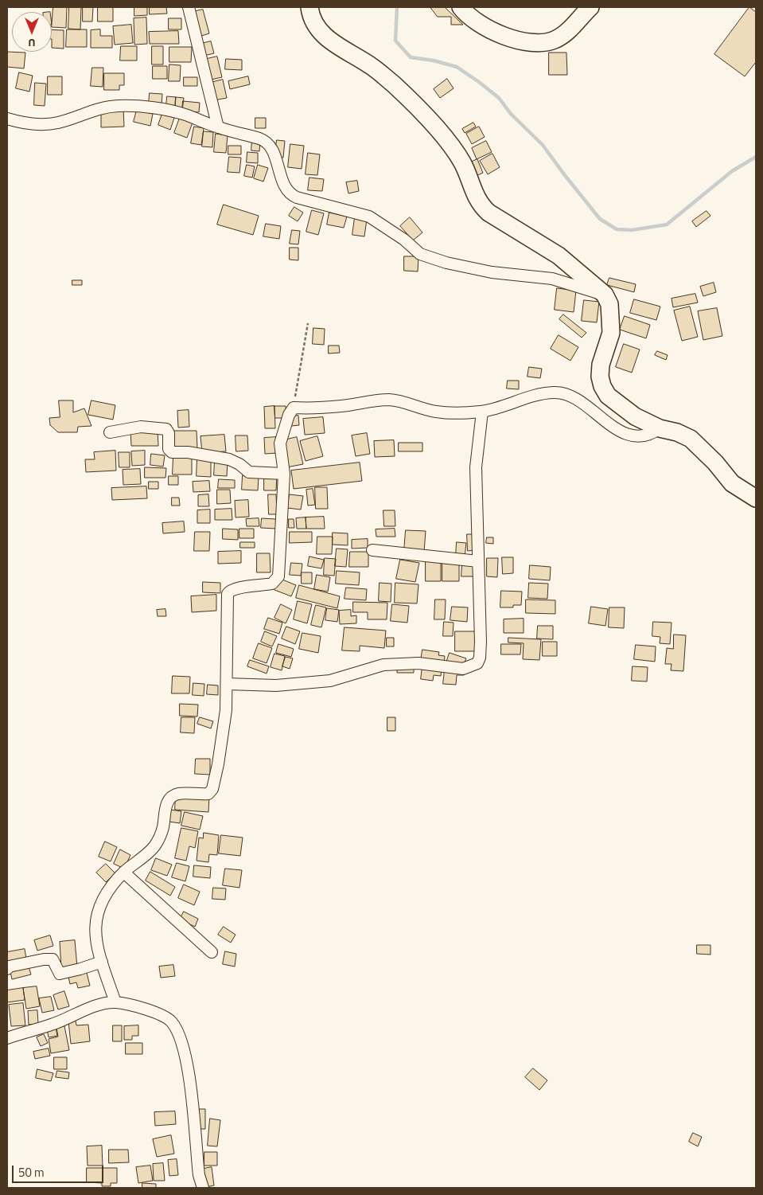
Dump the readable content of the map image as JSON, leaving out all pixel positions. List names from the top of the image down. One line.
{"scale_bar":"50 m","north":"bottom"}
